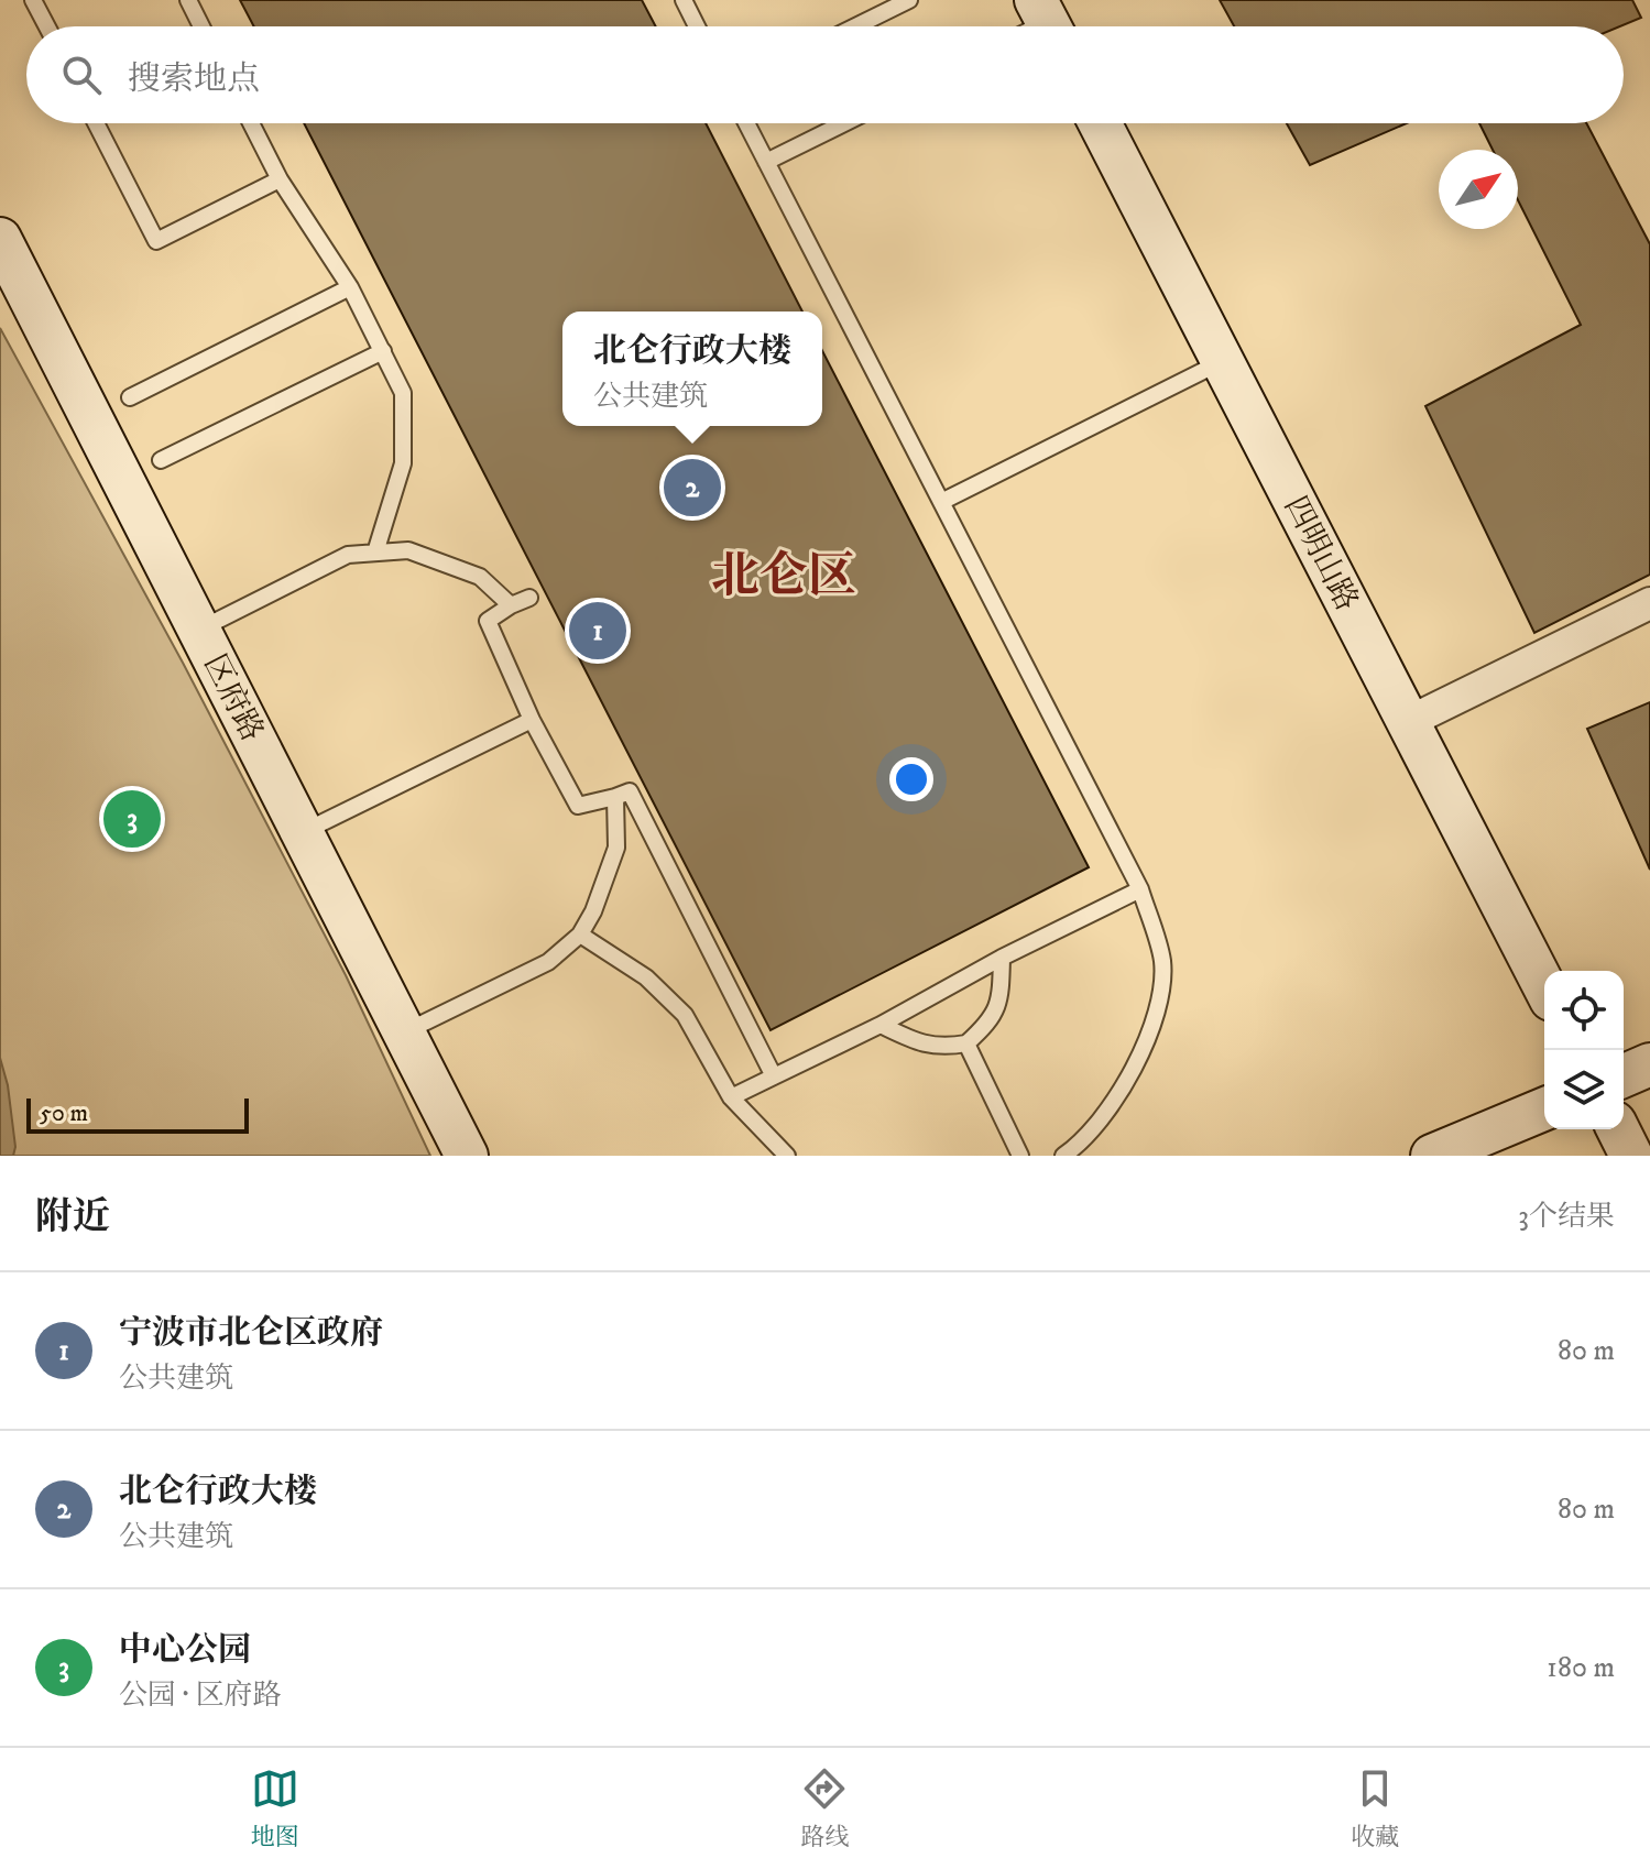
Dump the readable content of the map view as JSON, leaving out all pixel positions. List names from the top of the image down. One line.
{"streets":{"street":["四明山路","区府路"]},"districts":["北仑区"],"scale_bar":"50 m","north":"top right","page":{"search":"搜索地点","popup":["北仑行政大楼","公共建筑"],"pins":["2","1","3"],"scale":"50 m","heading":["附近","3个结果"],"list":[{"mark":"1","name":"宁波市北仑区政府","note":"公共建筑","value":"80 m"},{"mark":"2","name":"北仑行政大楼","note":"公共建筑","value":"80 m"},{"mark":"3","name":"中心公园","note":"公园 · 区府路","value":"180 m"}],"nav":["地图","路线","收藏"]}}
